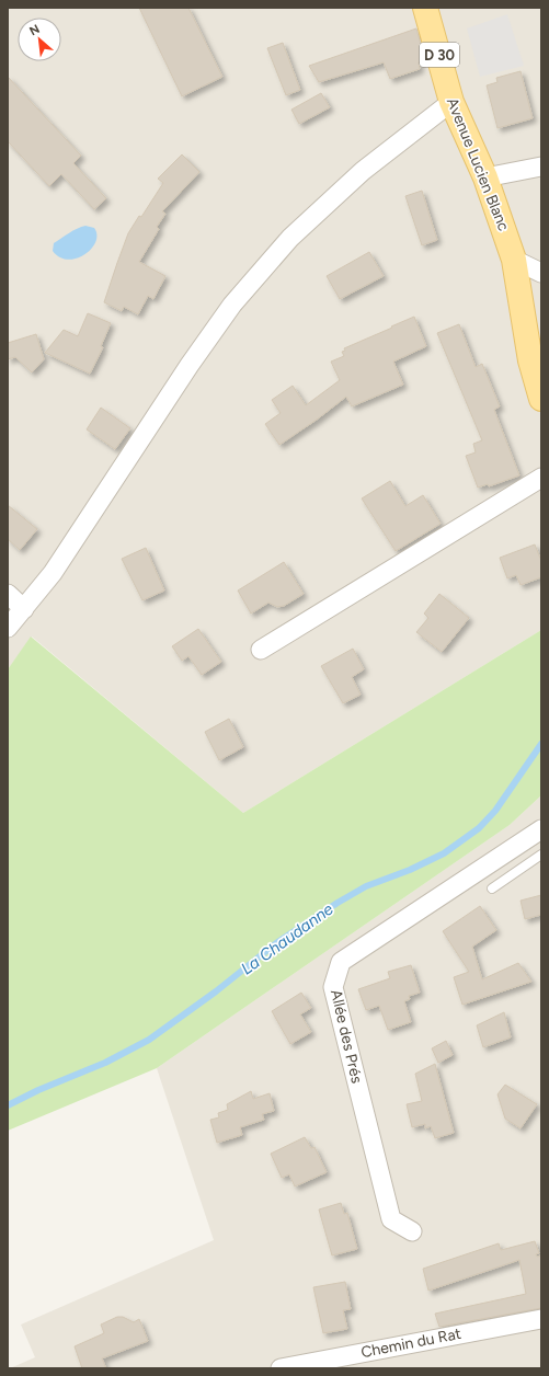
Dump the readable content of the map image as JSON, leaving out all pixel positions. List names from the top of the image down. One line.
{"streets":{"main road":["D 30","Avenue Lucien Blanc"],"street":["Allée des Prés","Chemin du Rat"]},"water":["La Chaudanne"],"north":"top left"}
